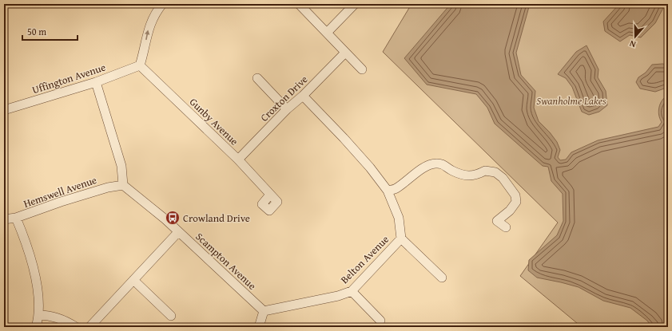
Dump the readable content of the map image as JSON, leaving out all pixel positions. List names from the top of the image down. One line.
{"streets":{"street":["Uffington Avenue","Croxton Drive","Gunby Avenue","Hemswell Avenue","Belton Avenue","Scampton Avenue"]},"crossings":[["Uffington Avenue","Gunby Avenue"],["Croxton Drive","Gunby Avenue"],["Croxton Drive","Belton Avenue"],["Hemswell Avenue","Scampton Avenue"],["Belton Avenue","Scampton Avenue"]],"parks":["Swanholme Lakes"],"places":{"bus stop":["Crowland Drive"]},"scale_bar":"50 m","north":"bottom"}
